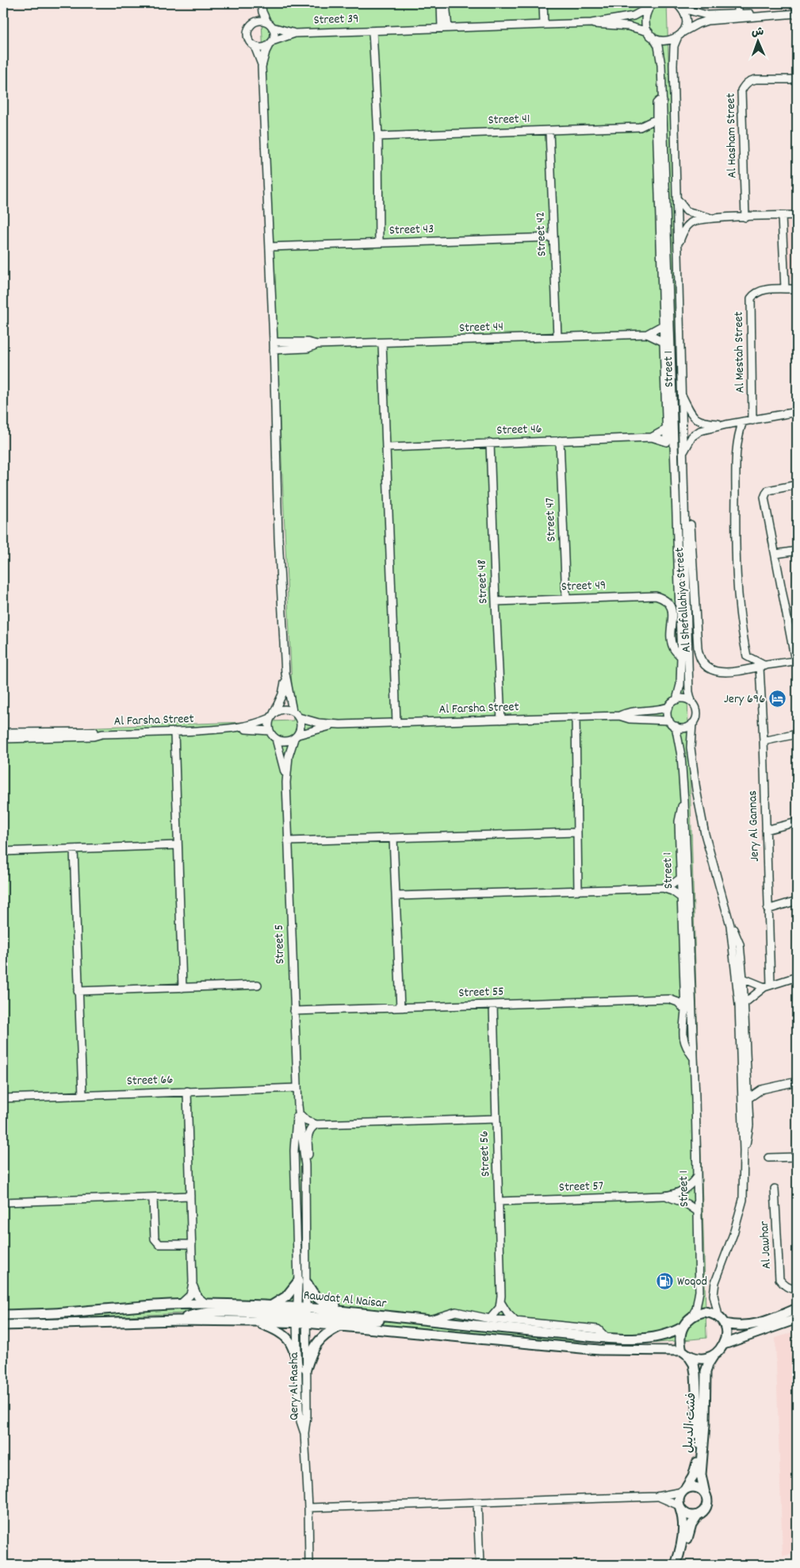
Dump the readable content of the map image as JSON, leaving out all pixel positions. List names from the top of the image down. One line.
{"streets":{"street":["Street 39","Street 41","Al Hasham Street","Street 43","Street 42","Street 44","Al Mestah Street","Street 1","Street 46","Street 47","Street 48","Street 49","Al Shefallahiya Street","Al Farsha Street","Jery Al Gannas","Street 5","Street 55","Street 66","Street 56","Street 57","Al Jawhar","Rawdat Al Naisar","Qery Al Rasha","فشت الديبل"]},"crossings":[["Street 39","Street 1"],["Street 41","Street 42"],["Street 41","Street 1"],["Street 43","Street 42"],["Street 42","Street 44"],["Street 44","Street 1"],["Street 1","Street 46"],["Street 1","Street 49"],["Street 1","Al Shefallahiya Street"],["Street 1","Al Farsha Street"],["Street 1","Street 57"],["Street 1","Rawdat Al Naisar"],["Street 1","فشت الديبل"],["Street 46","Street 47"],["Street 46","Street 48"],["Street 47","Street 49"],["Street 48","Street 49"],["Street 48","Al Farsha Street"],["Al Shefallahiya Street","Jery Al Gannas"],["Al Farsha Street","Street 5"],["Street 5","Street 55"],["Street 5","Street 66"],["Street 55","Street 56"],["Street 56","Street 57"],["Rawdat Al Naisar","Qery Al Rasha"],["Rawdat Al Naisar","فشت الديبل"]],"places":{"hotel":["Jery 696"],"fuel station":["Woqod"]},"north":"top"}
